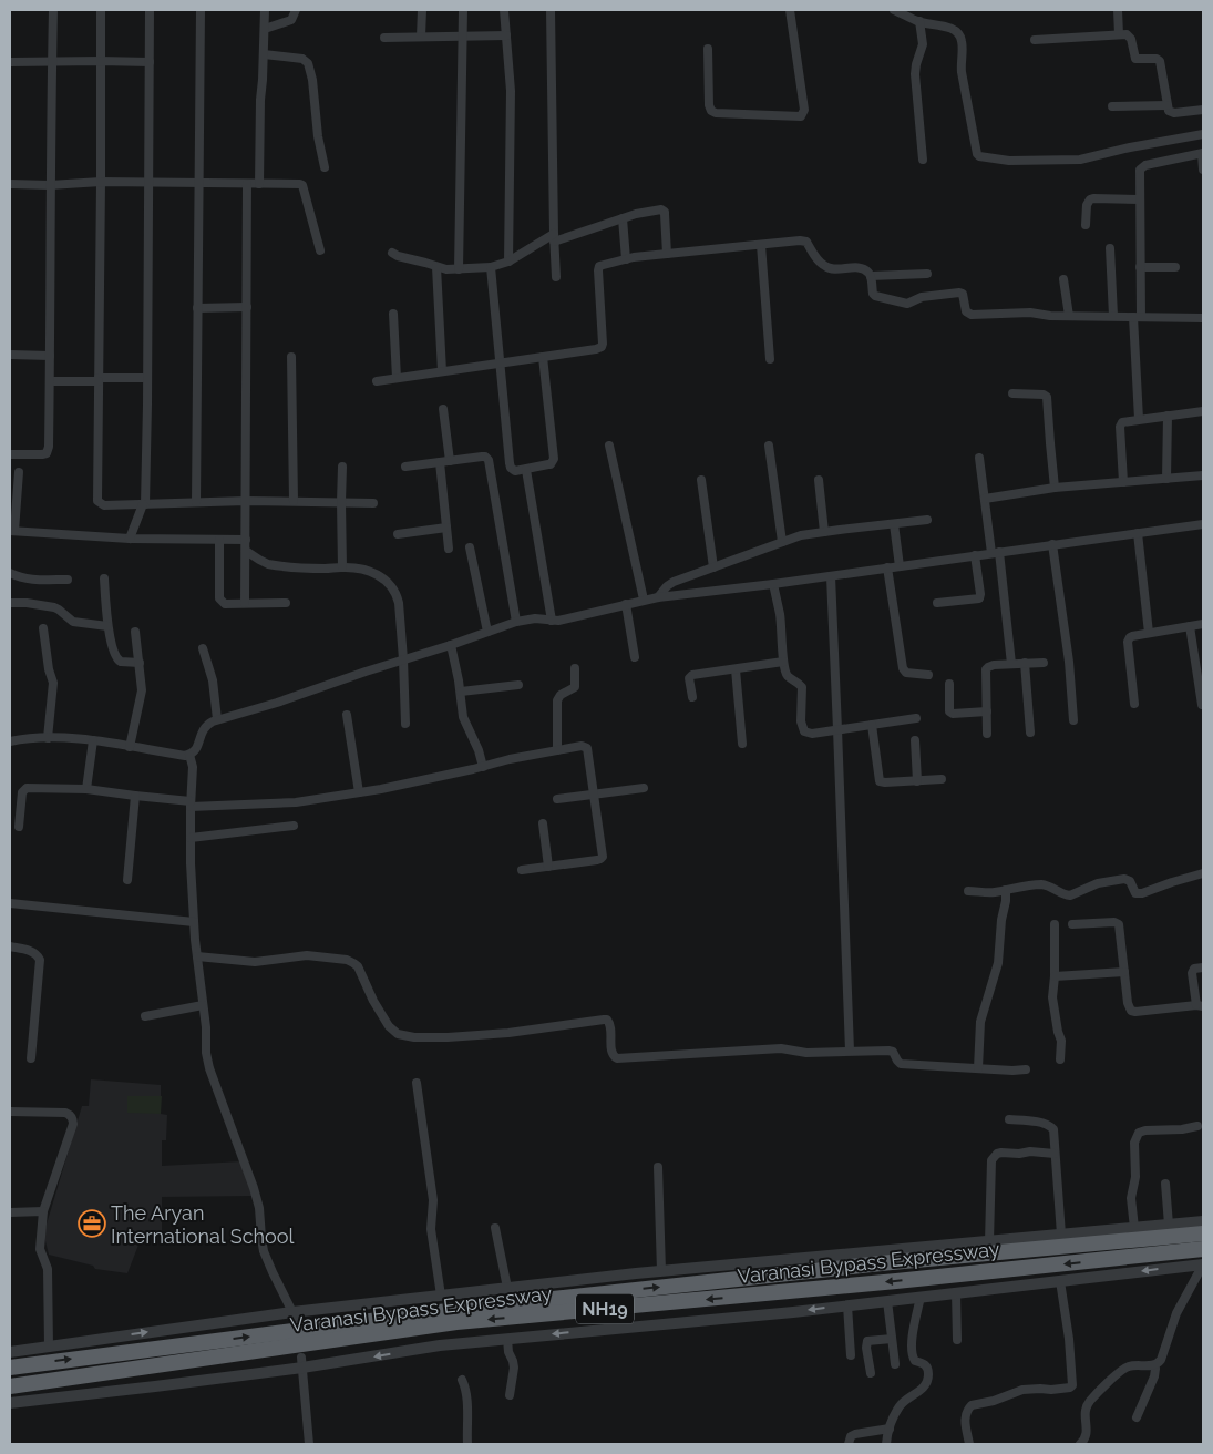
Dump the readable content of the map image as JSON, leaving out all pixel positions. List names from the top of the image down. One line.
{"streets":{"highway":["Varanasi Bypass Expressway","NH19"]},"places":{"office":["The Aryan International School"]}}
